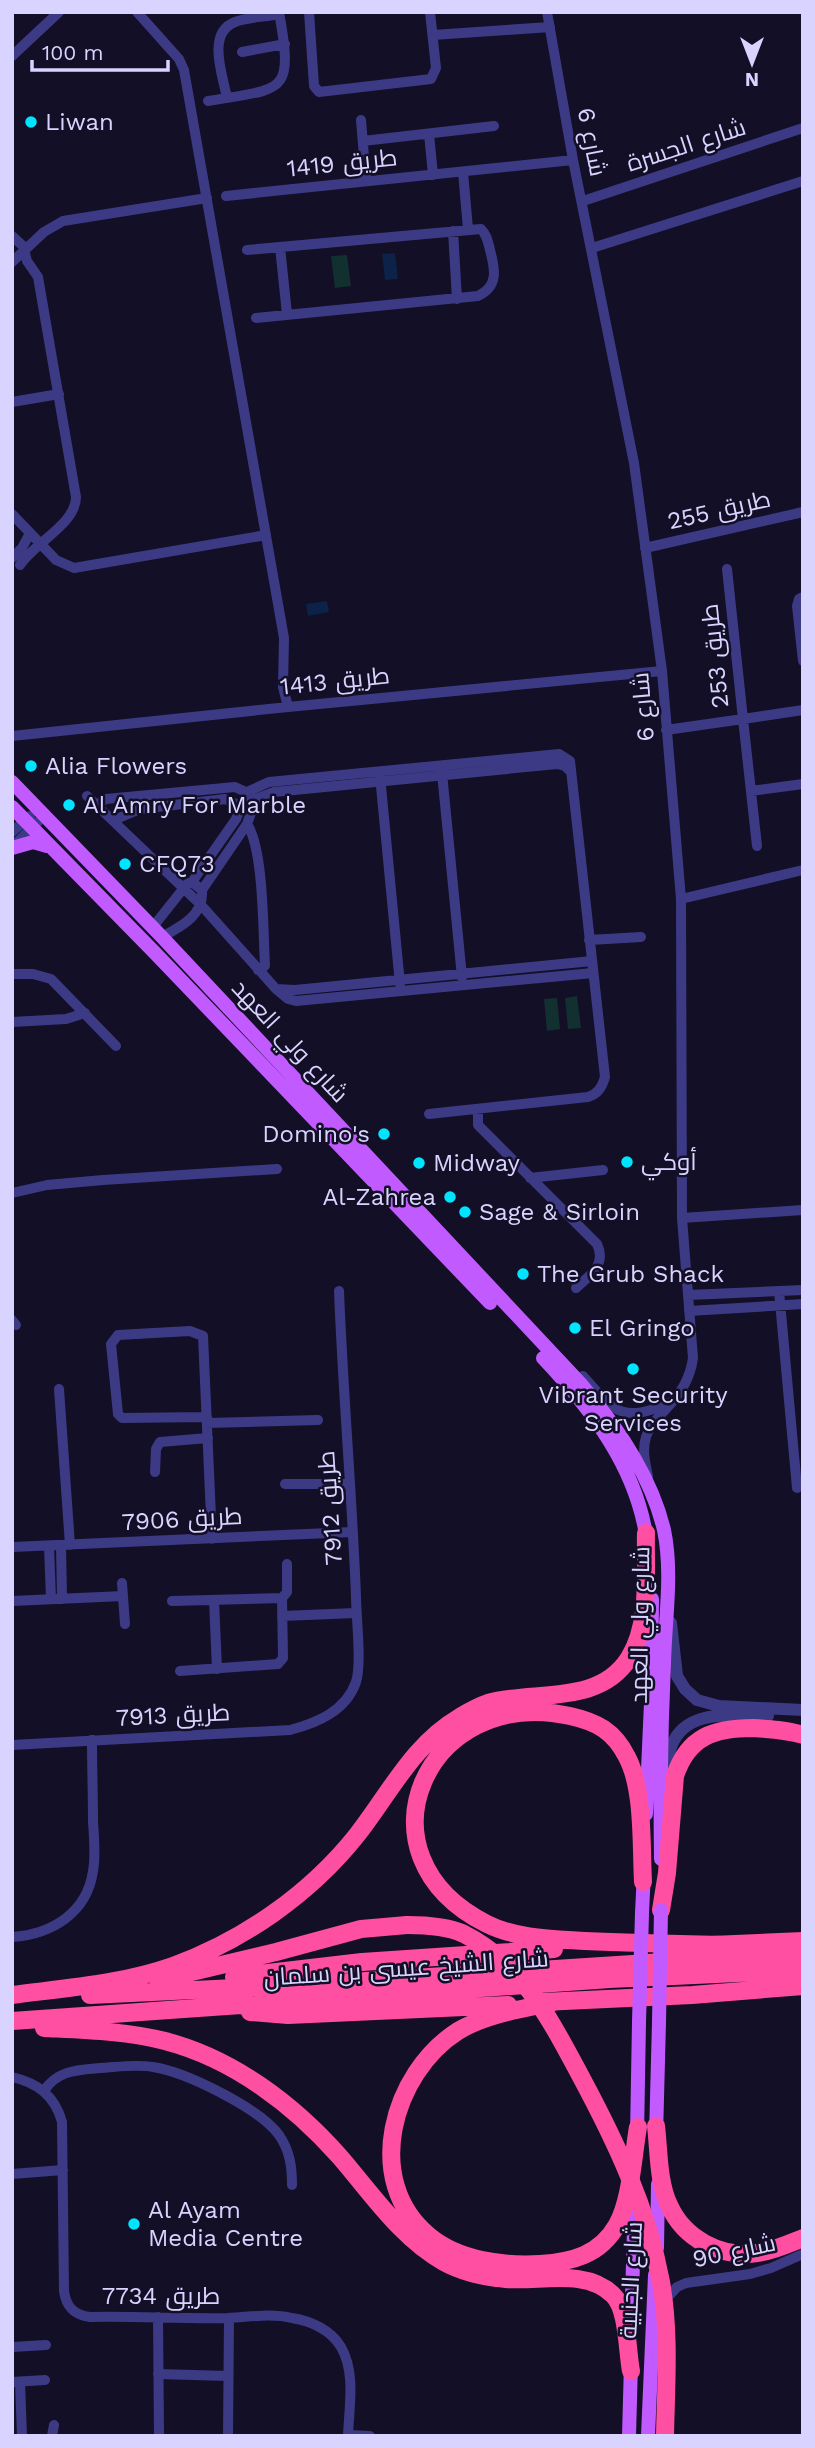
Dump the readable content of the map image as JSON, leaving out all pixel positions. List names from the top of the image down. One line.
{"streets":{"highway":["شارع الشيخ عيسى بن سلمان"],"main road":["شارع ولي العهد","شارع الجنبية"],"street":["شارع 6","شارع الجسرة","طريق 1419","طريق 255","طريق 253","طريق 1413","طريق 7912","طريق 7906","طريق 7913","شارع 90","طريق 7734"]},"crossings":[["شارع 6","شارع الجسرة"],["شارع 6","طريق 1419"],["شارع 6","طريق 255"],["شارع 6","طريق 1413"],["شارع 6","شارع ولي العهد"],["شارع ولي العهد","شارع الجنبية"],["طريق 7912","طريق 7906"],["طريق 7912","طريق 7913"],["شارع 90","شارع الجنبية"]],"places":["Liwan","Alia Flowers","Al Amry For Marble","CFQ73","Domino's","أوكي","Midway","Al-Zahrea","Sage & Sirloin","The Grub Shack","El Gringo","Vibrant Security Services","Al Ayam Media Centre"],"scale_bar":"100 m","north":"bottom"}
